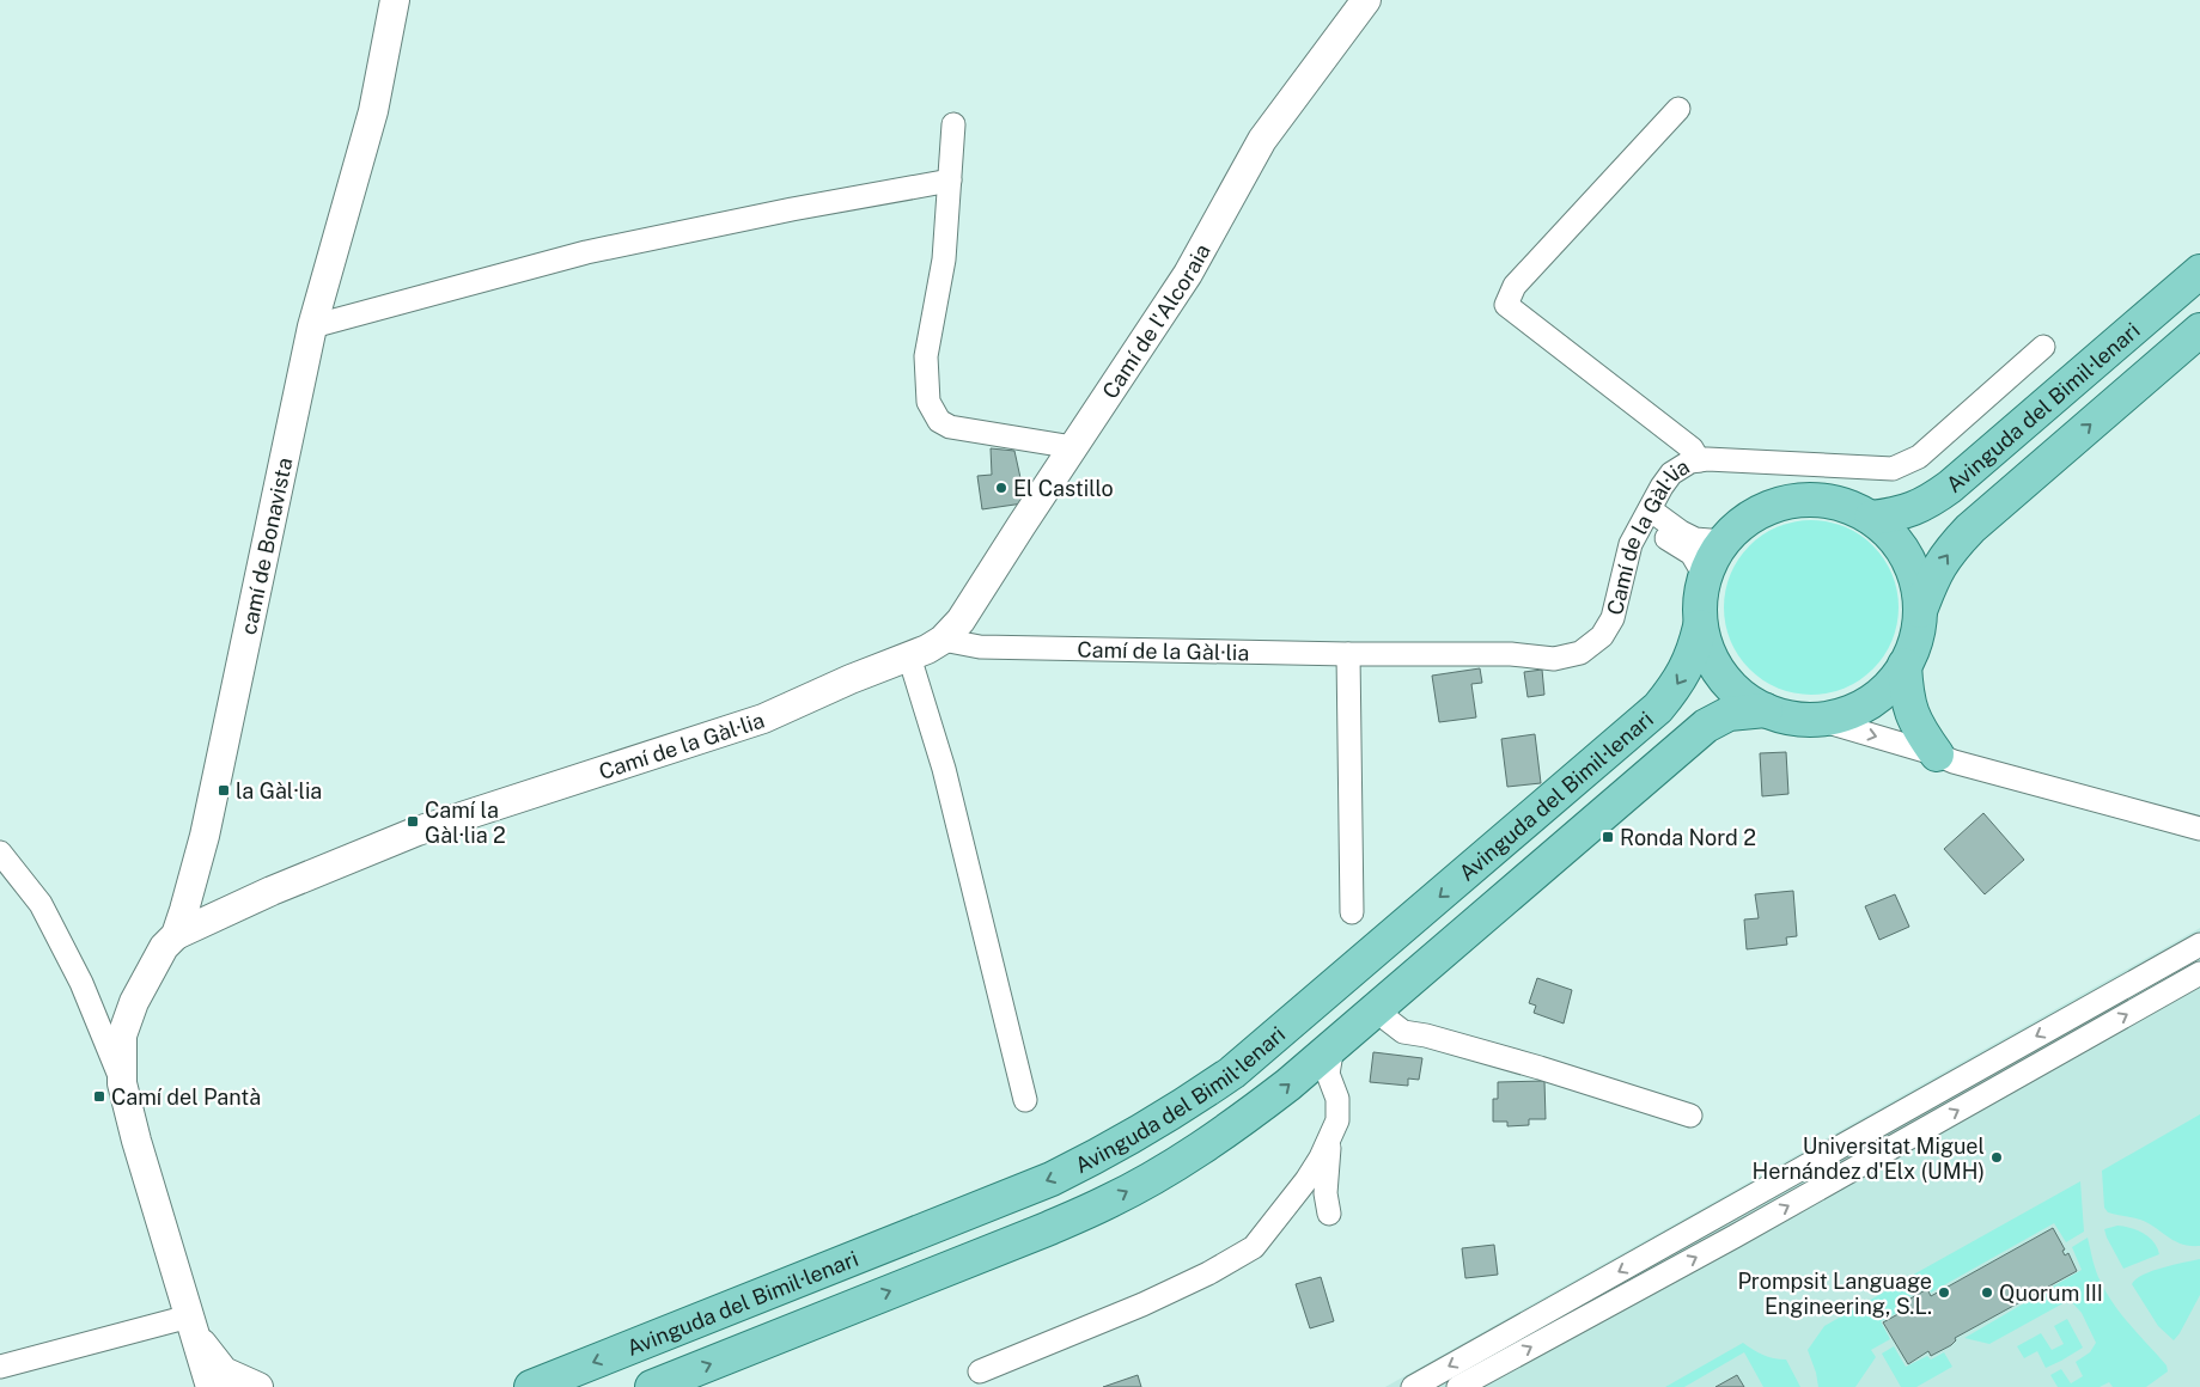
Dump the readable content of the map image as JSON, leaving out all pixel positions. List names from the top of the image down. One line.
{"streets":{"main road":["Avinguda del Bimil·lenari"],"street":["Camí de l'Alcoraia","Camí de la Gàl·lia","camí de Bonavista"]},"crossings":[["Camí de l'Alcoraia","Camí de la Gàl·lia"],["Camí de la Gàl·lia","camí de Bonavista"]],"places":{"other":["El Castillo","Universitat Miguel Hernández d'Elx (UMH)","Prompsit Language Engineering, S.L.","Quorum III"],"transit":["la Gàl·lia","Camí la Gàl·lia 2","Ronda Nord 2","Camí del Pantà"]}}
